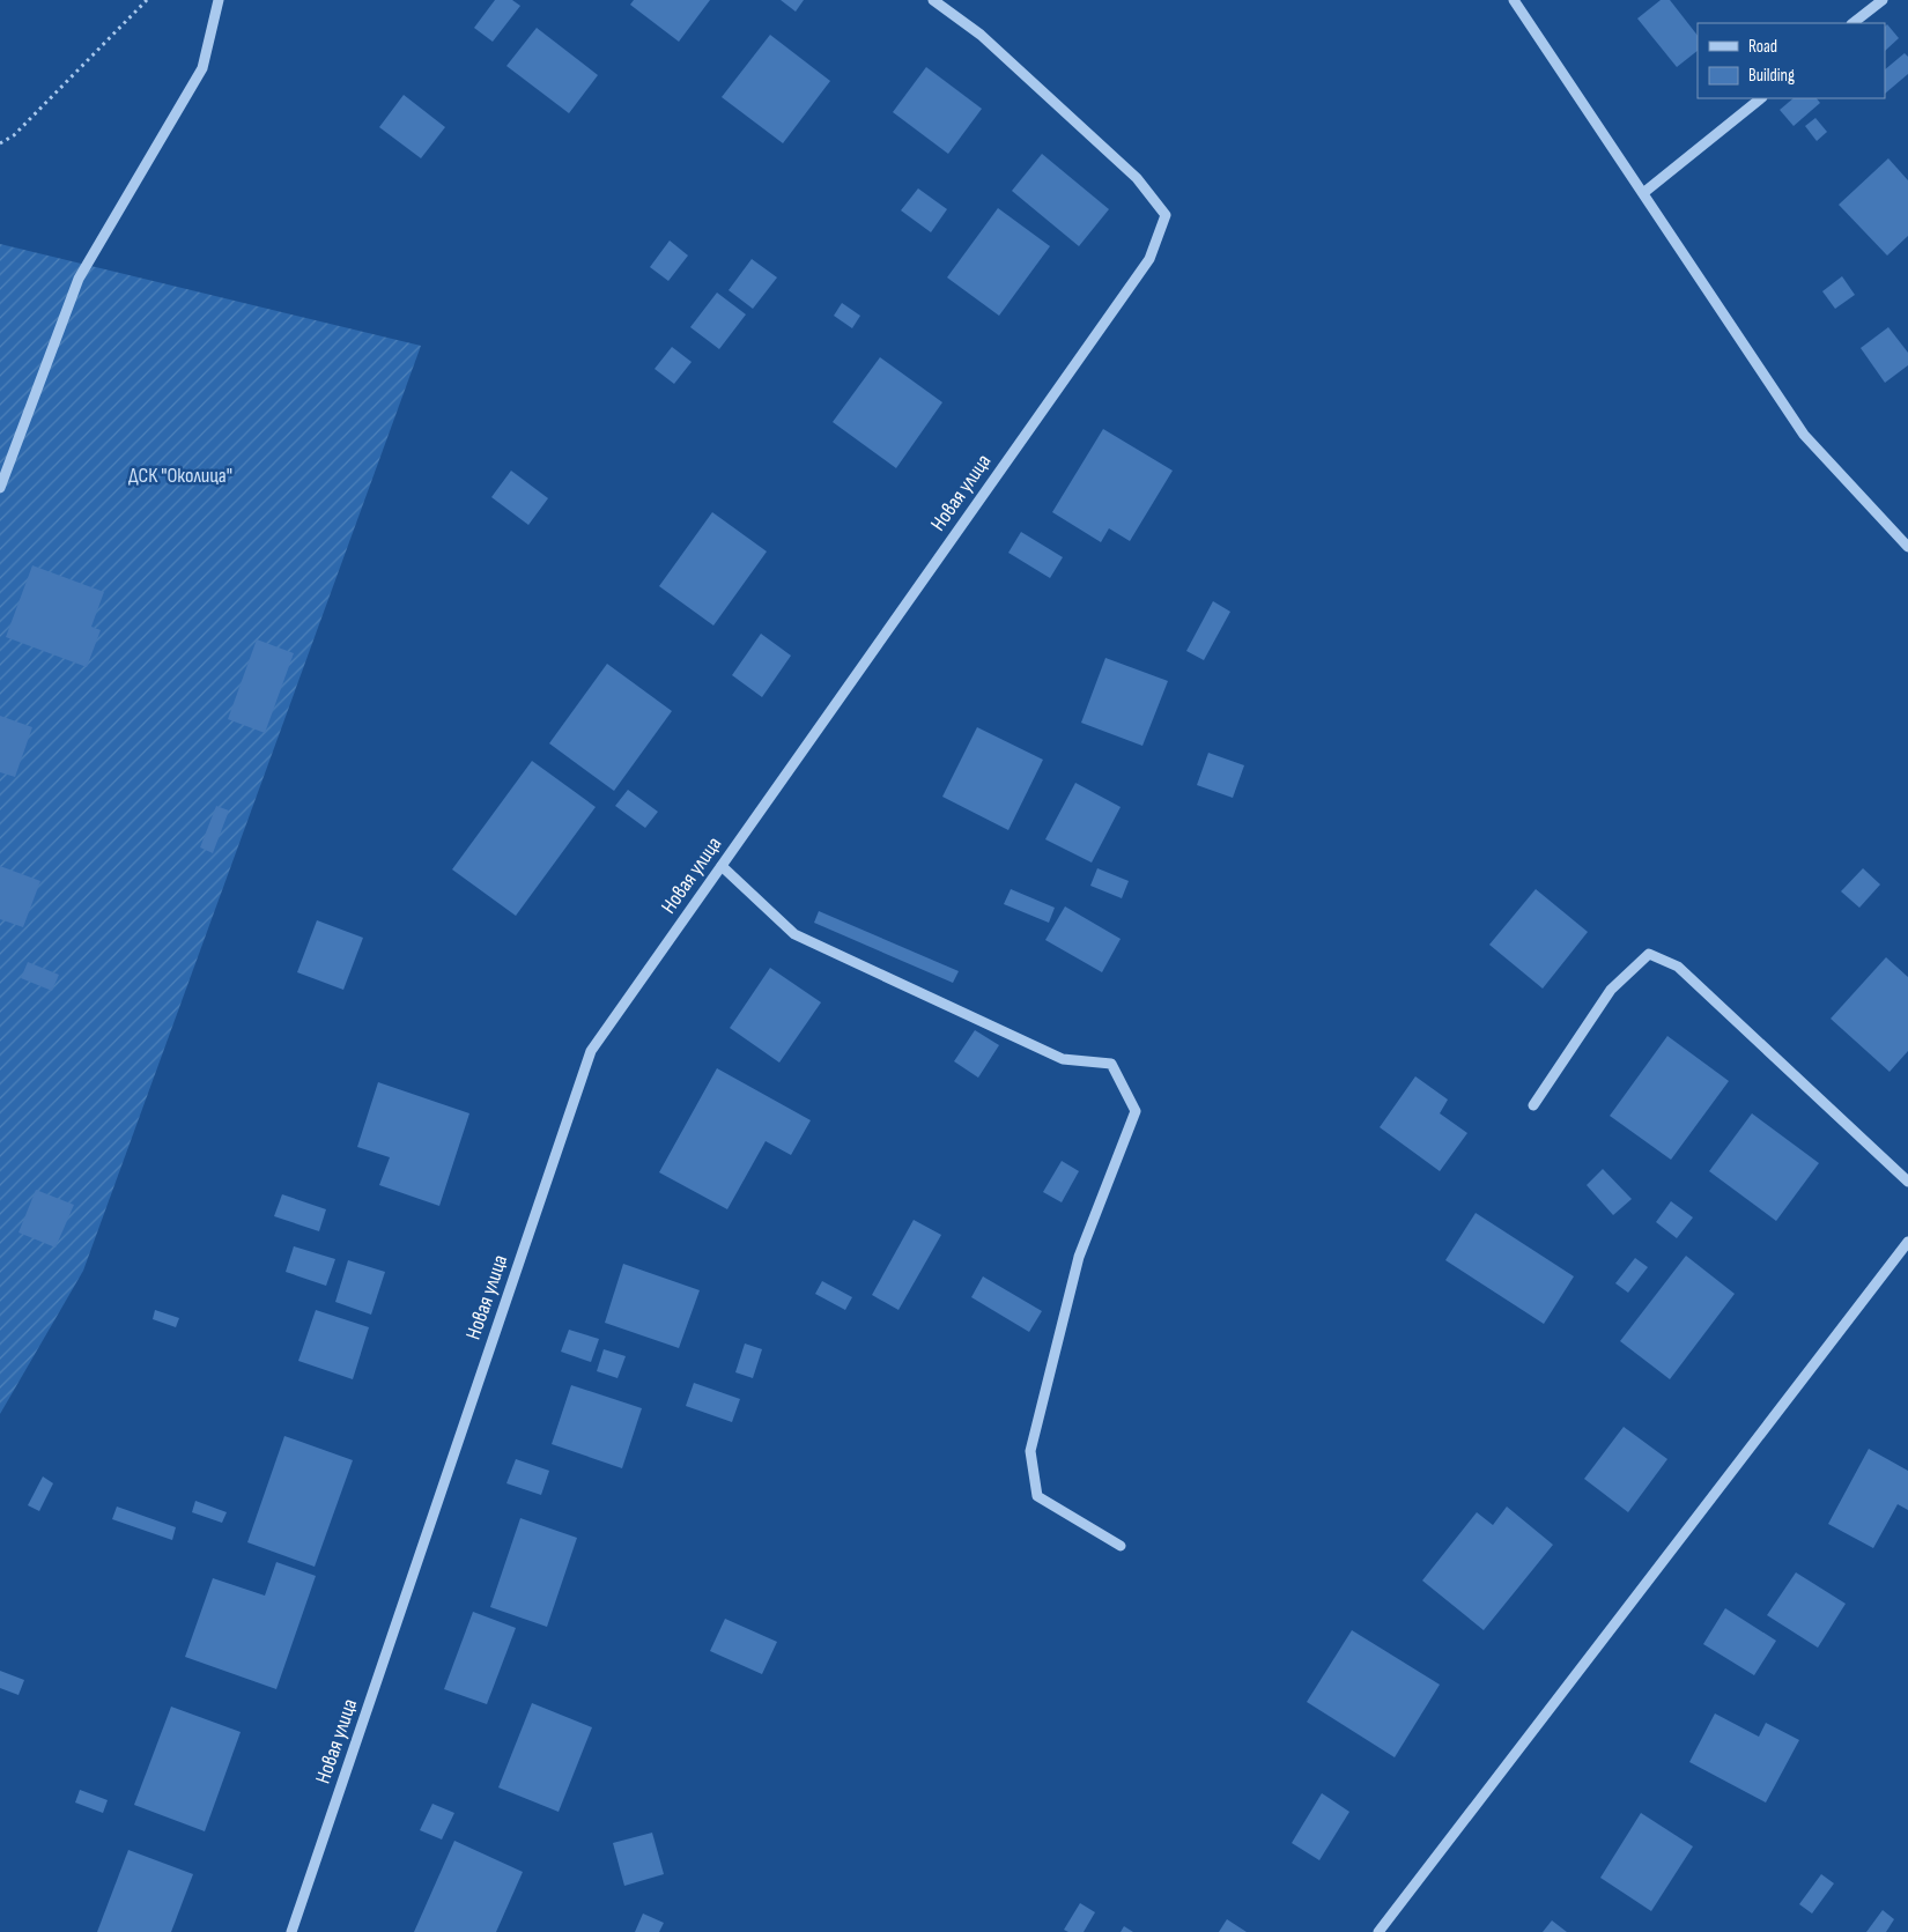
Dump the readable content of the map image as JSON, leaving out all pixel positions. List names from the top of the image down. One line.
{"streets":{"street":["Новая улица"]},"parks":["ДСК \"Околица\""],"legend":["Road","Building"]}
